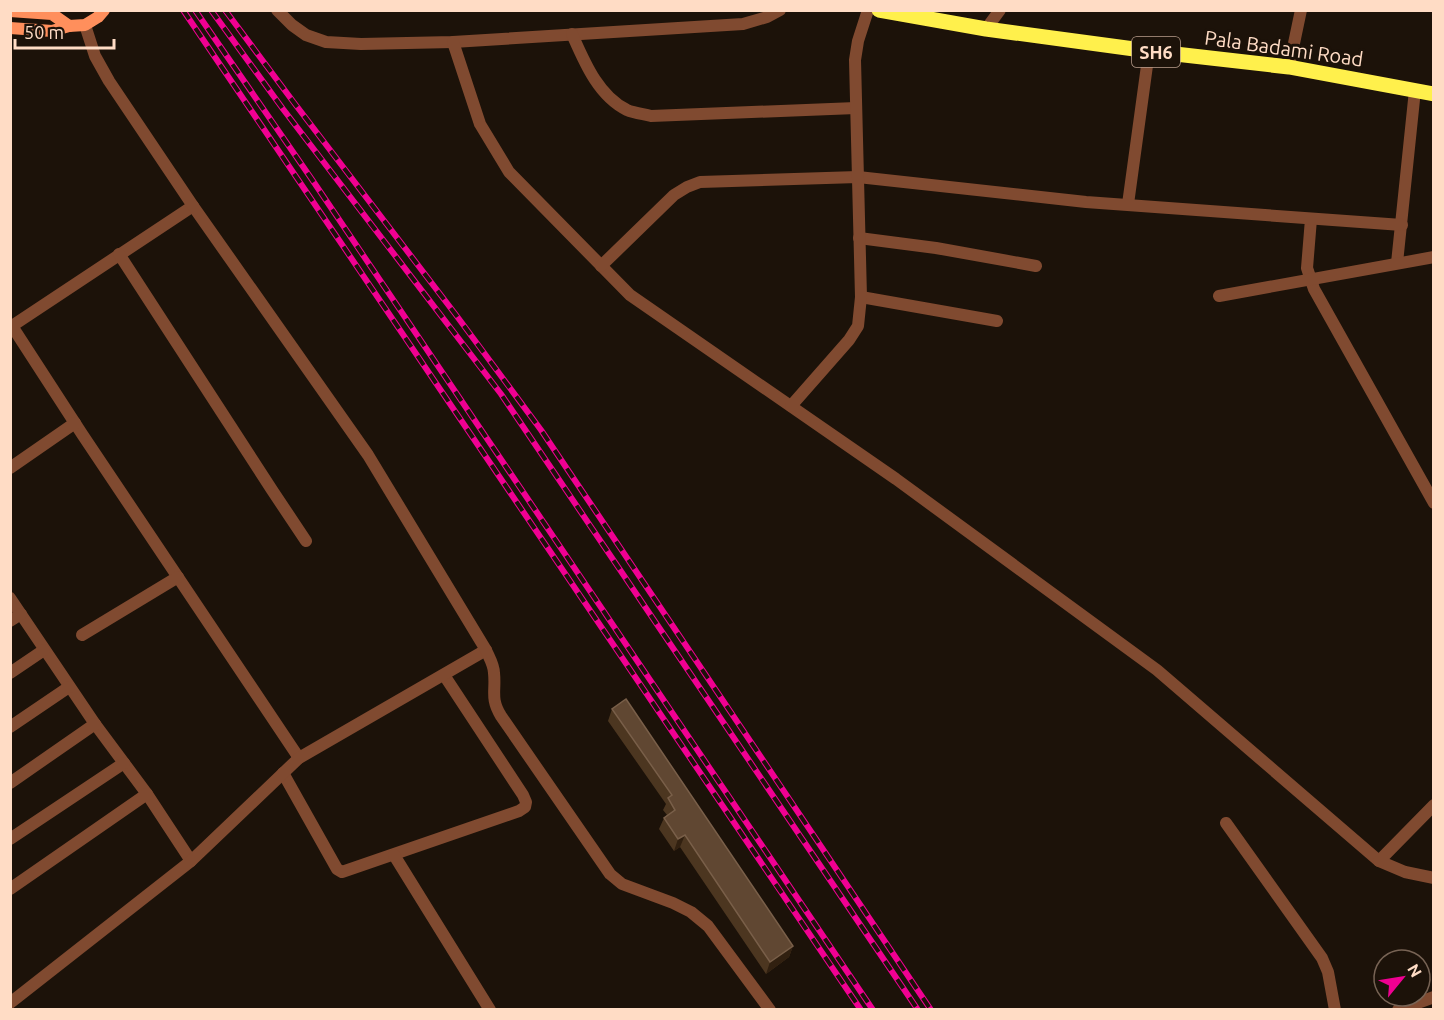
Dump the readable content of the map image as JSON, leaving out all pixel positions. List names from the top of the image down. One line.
{"streets":{"main road":["Pala Badami Road","SH6"]},"scale_bar":"50 m","north":"top right"}
